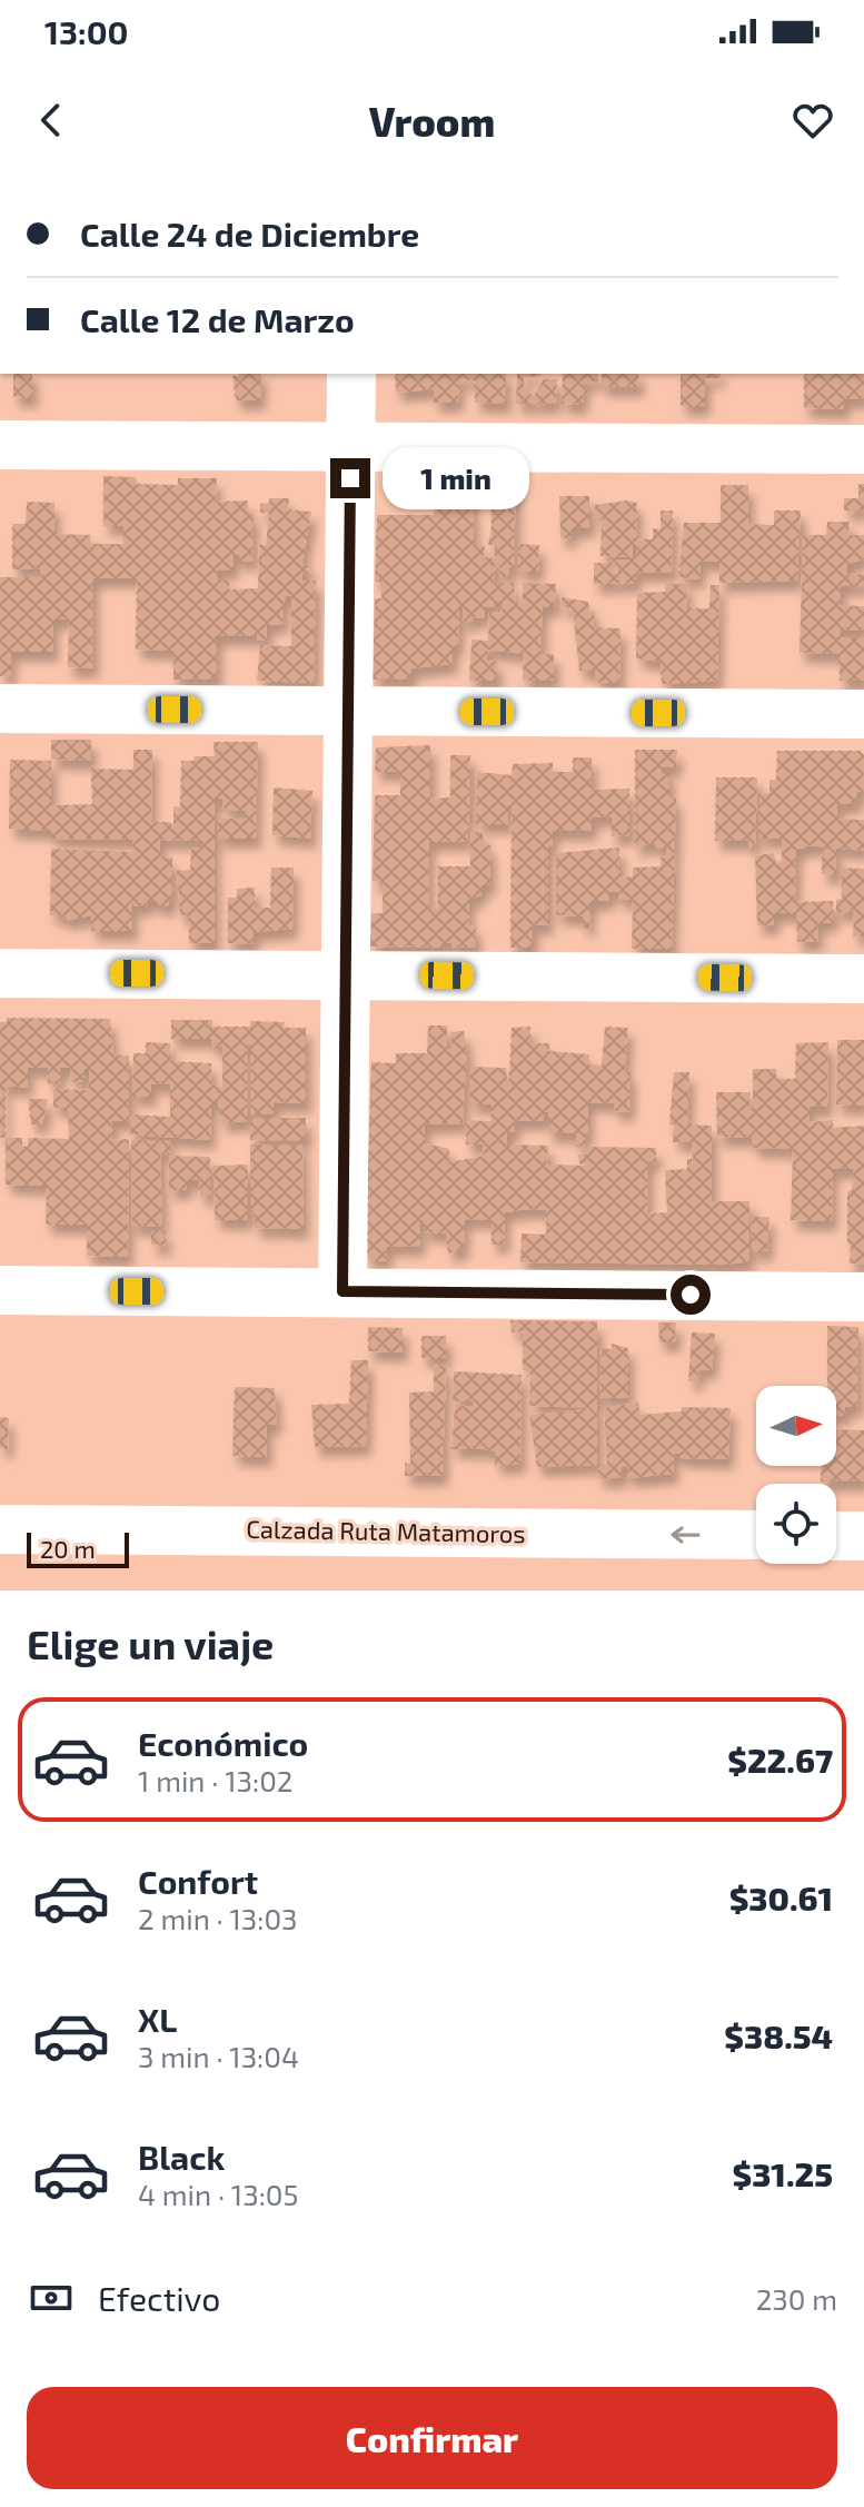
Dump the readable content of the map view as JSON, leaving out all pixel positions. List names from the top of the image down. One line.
{"streets":{"street":["Calzada Ruta Matamoros"]},"scale_bar":"20 m","north":"right","page":{"status":"13:00","header":"Vroom","banner":["Calle 24 de Diciembre","Calle 12 de Marzo"],"bubble":"1 min","scale":"20 m","heading":"Elige un viaje","list":[{"name":"Económico","note":"1 min · 13:02","value":"$22.67"},{"name":"Confort","note":"2 min · 13:03","value":"$30.61"},{"name":"XL","note":"3 min · 13:04","value":"$38.54"},{"name":"Black","note":"4 min · 13:05","value":"$31.25"}],"pay":["Efectivo","230 m"],"buttons":"Confirmar"}}
